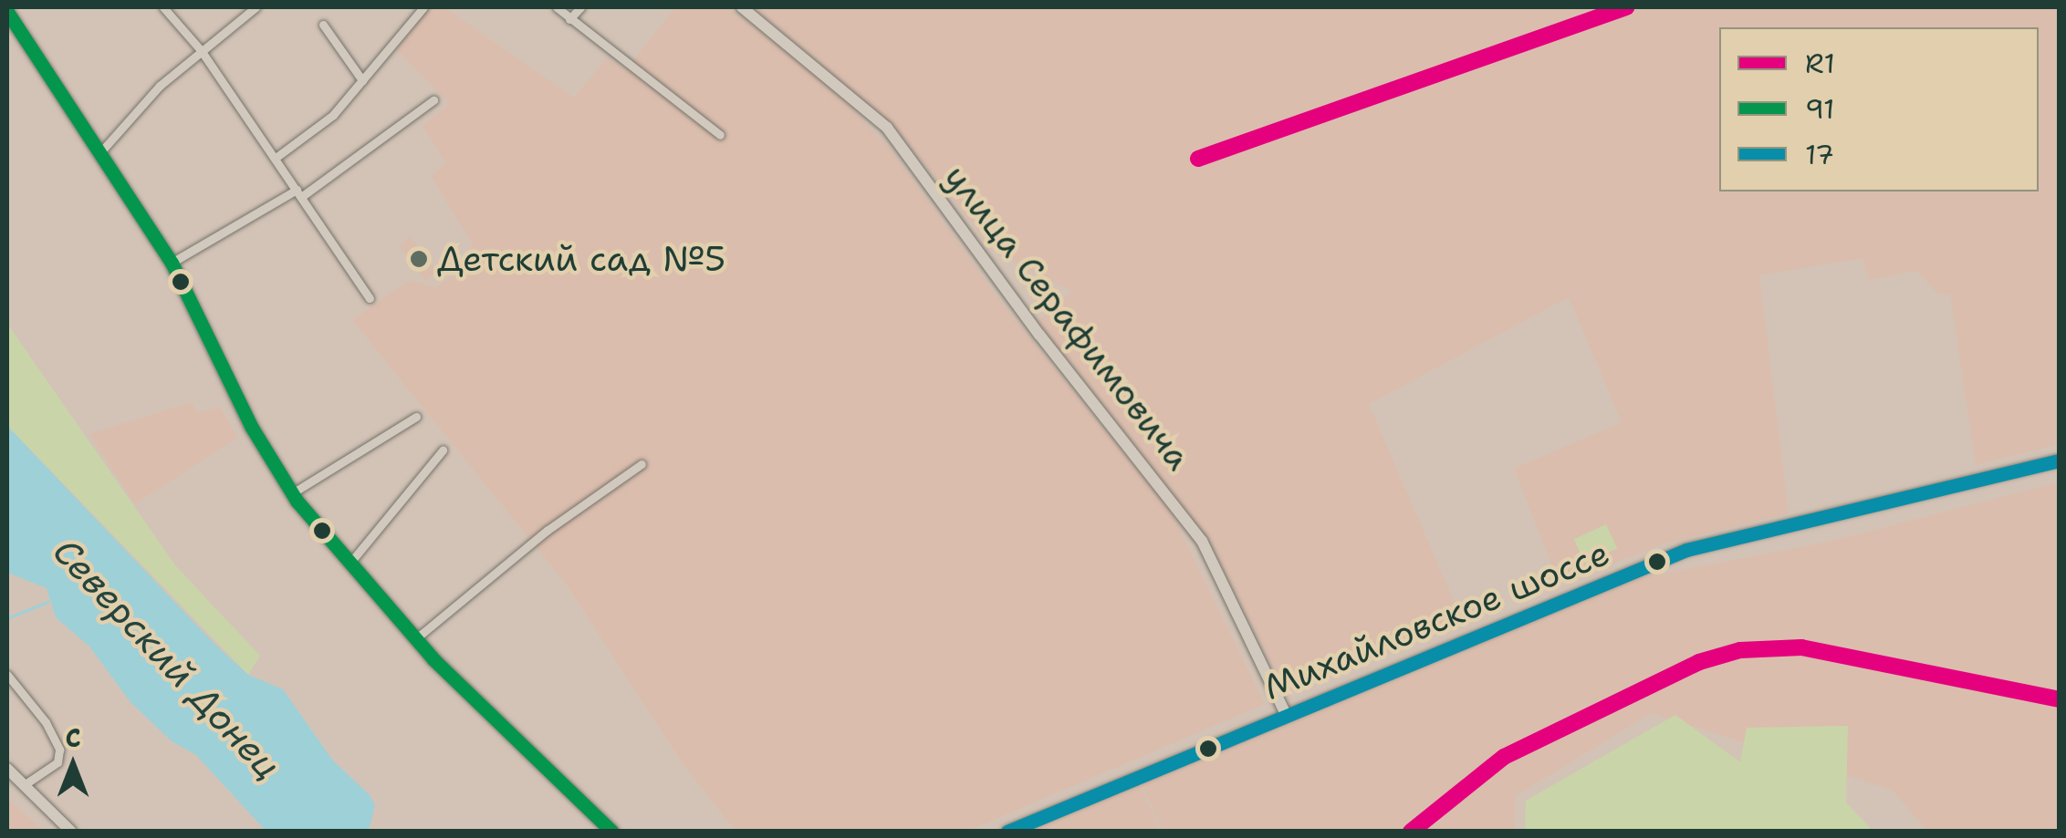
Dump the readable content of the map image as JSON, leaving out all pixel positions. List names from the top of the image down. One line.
{"streets":{"main road":["улица Серафимовича","Михайловское шоссе"]},"crossings":[["улица Серафимовича","Михайловское шоссе"]],"water":["Северский Донец"],"places":["Детский сад №5"],"lines":["transit line R1","transit line 91","transit line 17"],"legend":["R1","91","17"],"north":"top"}
